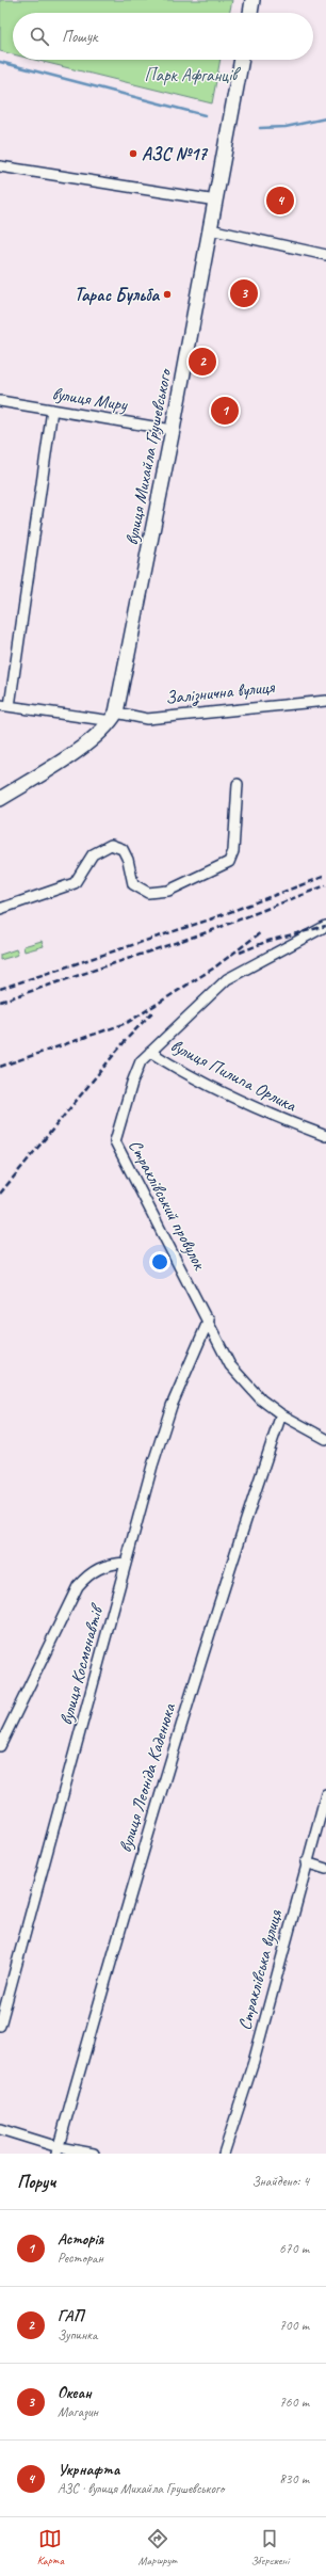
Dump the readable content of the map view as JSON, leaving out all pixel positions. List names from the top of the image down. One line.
{"streets":{"main road":["вулиця Михайла Грушевського"],"street":["вулиця Миру","Залізнична вулиця","вулиця Пилипа Орлика","Страклівський провулок","вулиця Космонавтів","вулиця Леоніда Каденюка","Страклівська вулиця"]},"crossings":[["вулиця Миру","вулиця Михайла Грушевського"],["вулиця Михайла Грушевського","Залізнична вулиця"],["вулиця Пилипа Орлика","Страклівський провулок"],["Страклівський провулок","вулиця Космонавтів"],["Страклівський провулок","вулиця Леоніда Каденюка"]],"parks":["Парк Афганців"],"places":["АЗС №17","Тарас Бульба"],"page":{"search":"Пошук","pins":["4","3","2","1"],"heading":["Поруч","Знайдено: 4"],"list":[{"mark":"1","name":"Асторія","note":"Ресторан","value":"670 m"},{"mark":"2","name":"ГАП","note":"Зупинка","value":"700 m"},{"mark":"3","name":"Океан","note":"Магазин","value":"760 m"},{"mark":"4","name":"Укрнафта","note":"АЗС · вулиця Михайла Грушевського","value":"830 m"}],"nav":["Карта","Маршрут","Збережені"]}}
